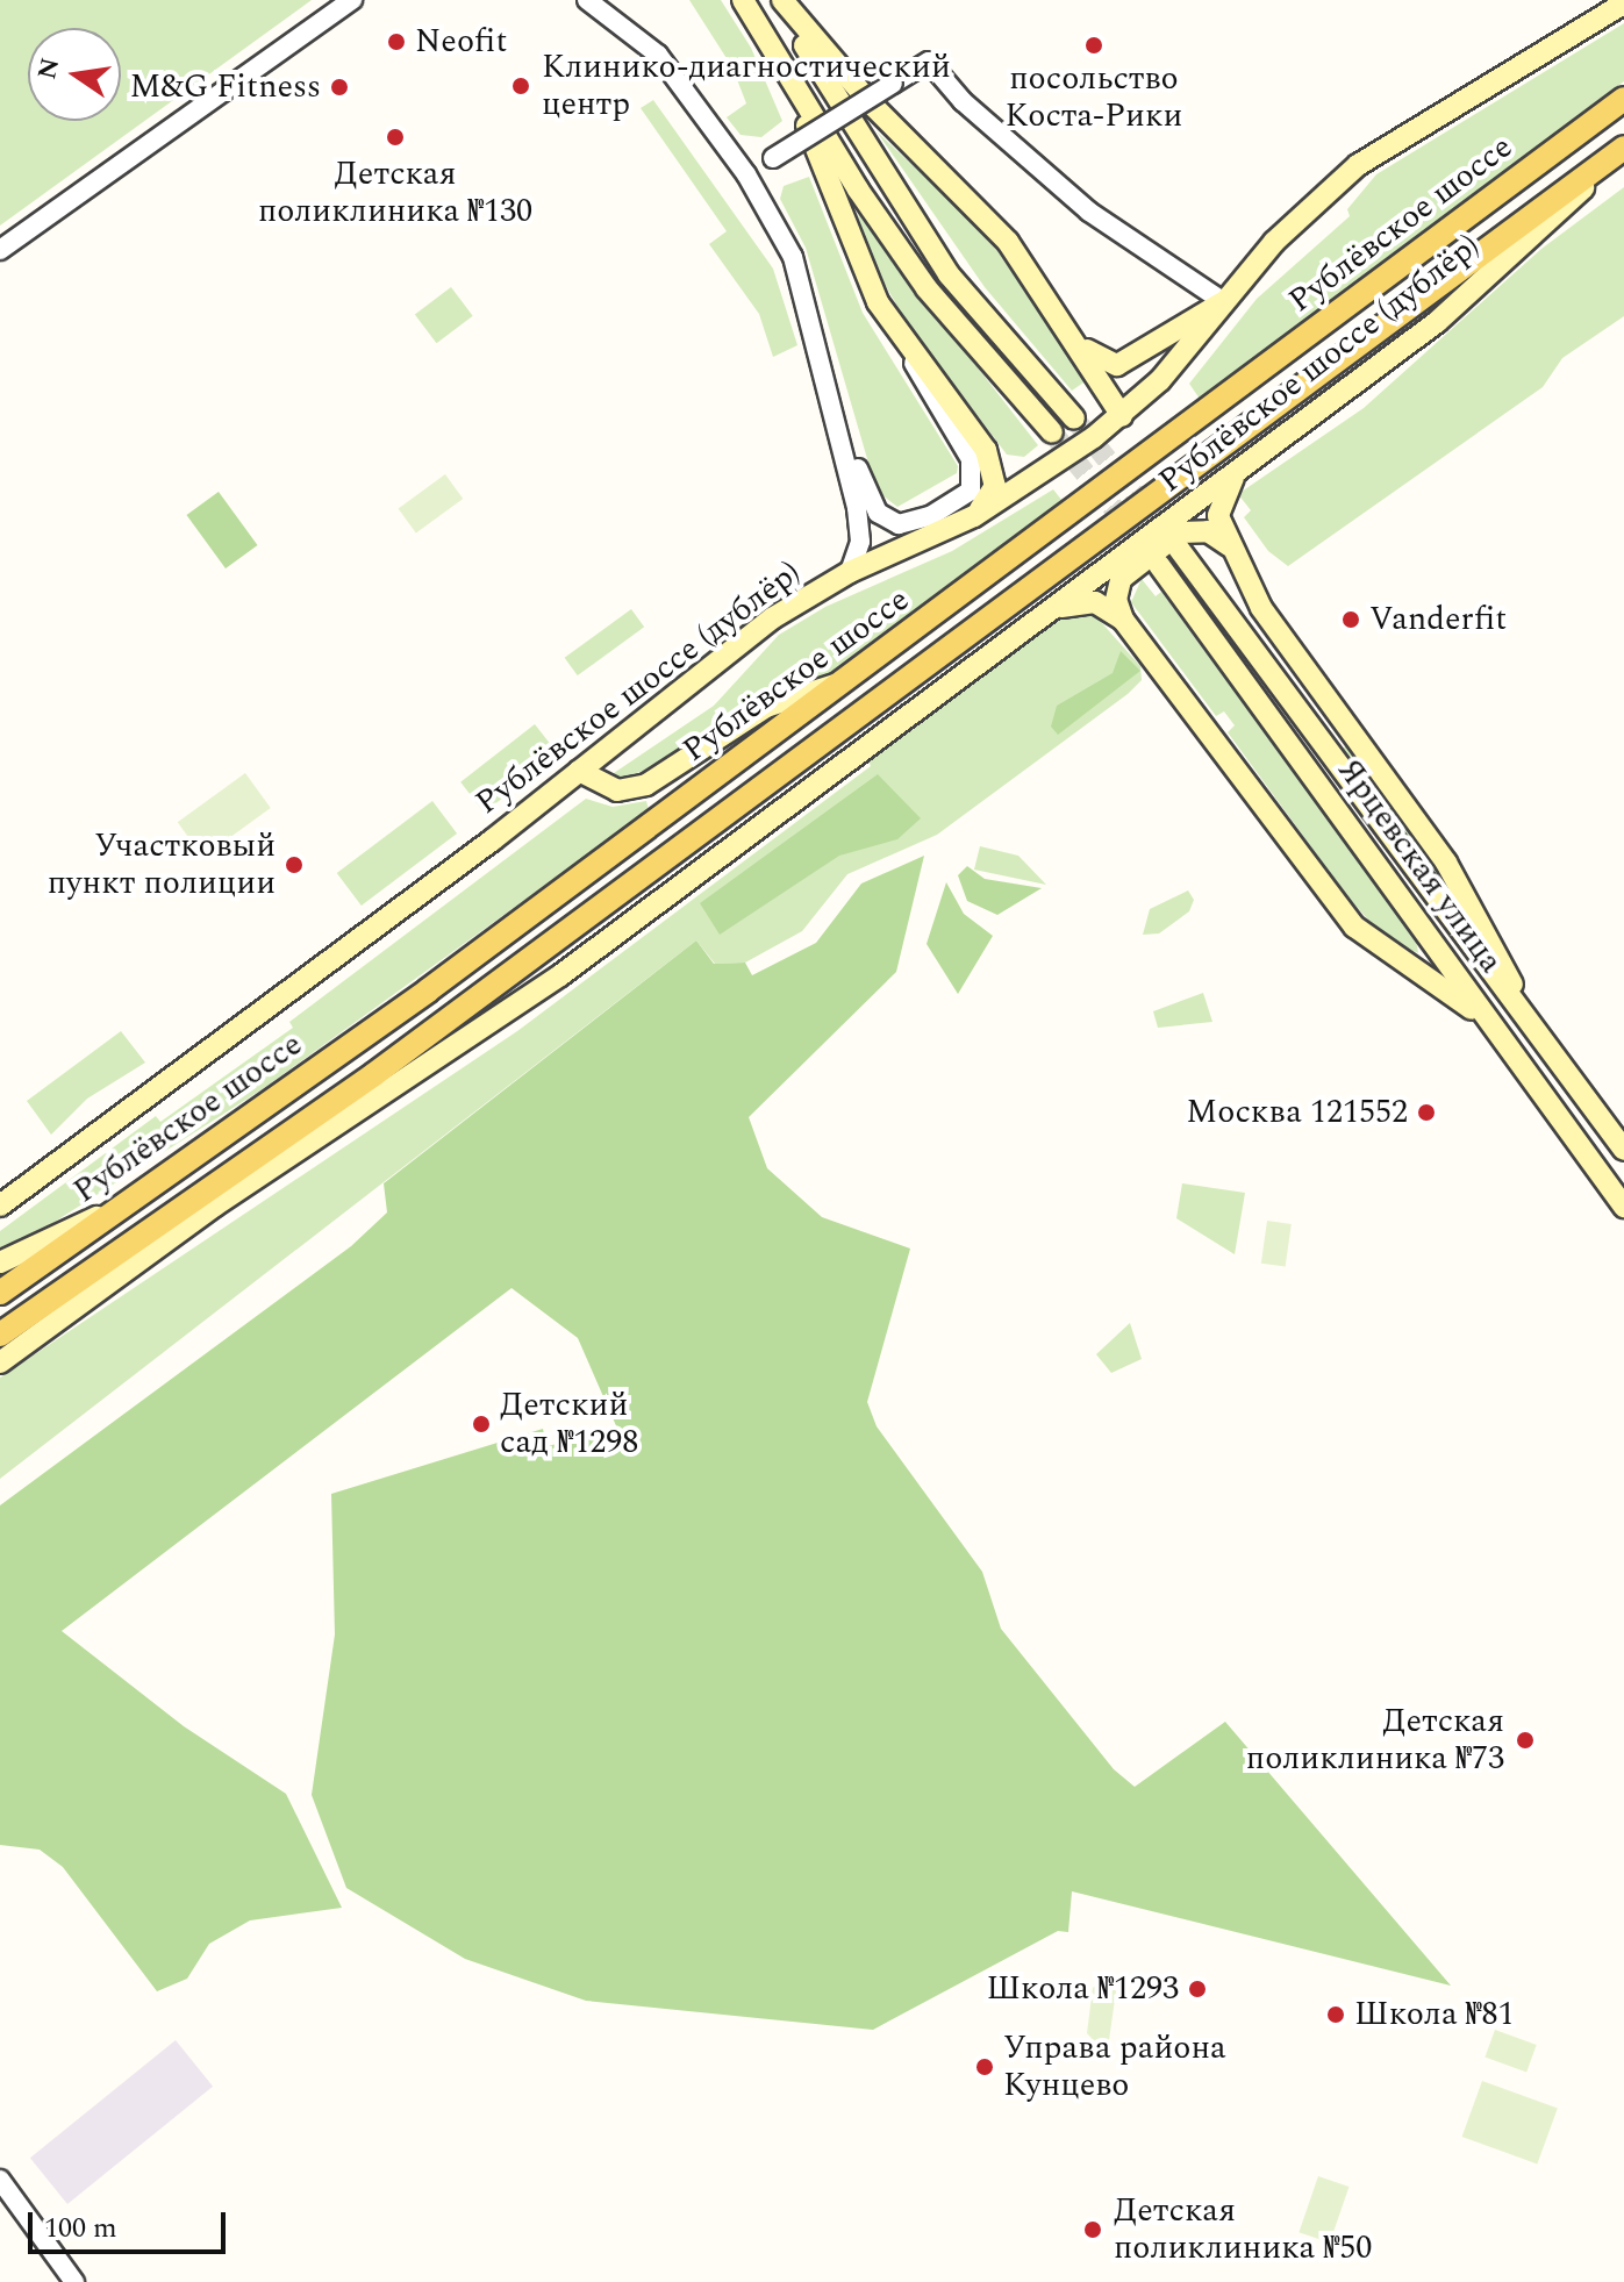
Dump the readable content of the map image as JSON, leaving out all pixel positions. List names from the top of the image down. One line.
{"streets":{"main road":["Рублёвское шоссе","Рублёвское шоссе (дублёр)","Ярцевская улица"]},"crossings":[["Рублёвское шоссе","Рублёвское шоссе (дублёр)"]],"places":["Neofit","посольство Коста-Рики","Клинико-диагностический центр","M&G Fitness","Детская поликлиника №130","Vanderfit","Участковый пункт полиции","Москва 121552","Детский сад №1298","Детская поликлиника №73","Школа №1293","Школа №81","Управа района Кунцево","Детская поликлиника №50"],"scale_bar":"100 m","north":"left"}
